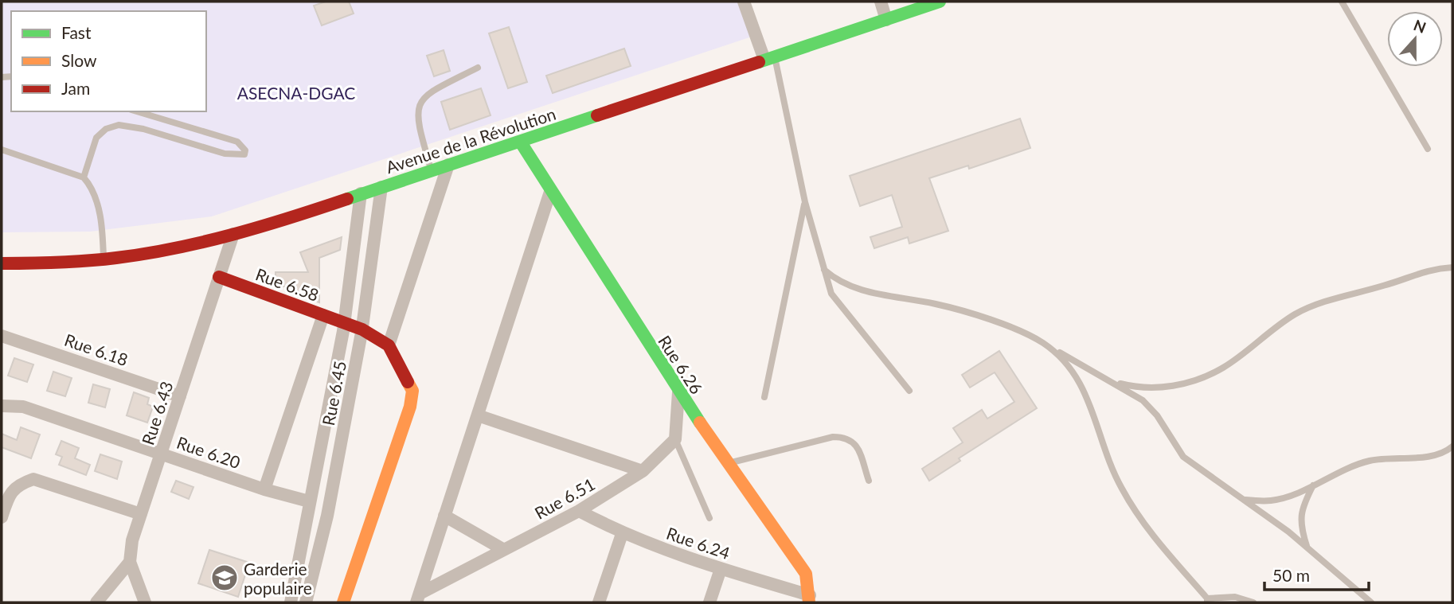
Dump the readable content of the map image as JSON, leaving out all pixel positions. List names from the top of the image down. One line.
{"streets":{"street":["Avenue de la Révolution","Rue 6.58","Rue 6.18","Rue 6.26","Rue 6.45","Rue 6.43","Rue 6.20","Rue 6.51","Rue 6.24"]},"crossings":[["Avenue de la Révolution","Rue 6.26"],["Avenue de la Révolution","Rue 6.45"],["Avenue de la Révolution","Rue 6.43"],["Rue 6.58","Rue 6.45"],["Rue 6.58","Rue 6.43"],["Rue 6.18","Rue 6.43"],["Rue 6.26","Rue 6.24"],["Rue 6.45","Rue 6.20"],["Rue 6.43","Rue 6.20"],["Rue 6.51","Rue 6.24"]],"parks":["ASECNA-DGAC"],"places":{"school or university":["Garderie populaire"]},"legend":["Fast","Slow","Jam"],"scale_bar":"50 m","north":"top"}
